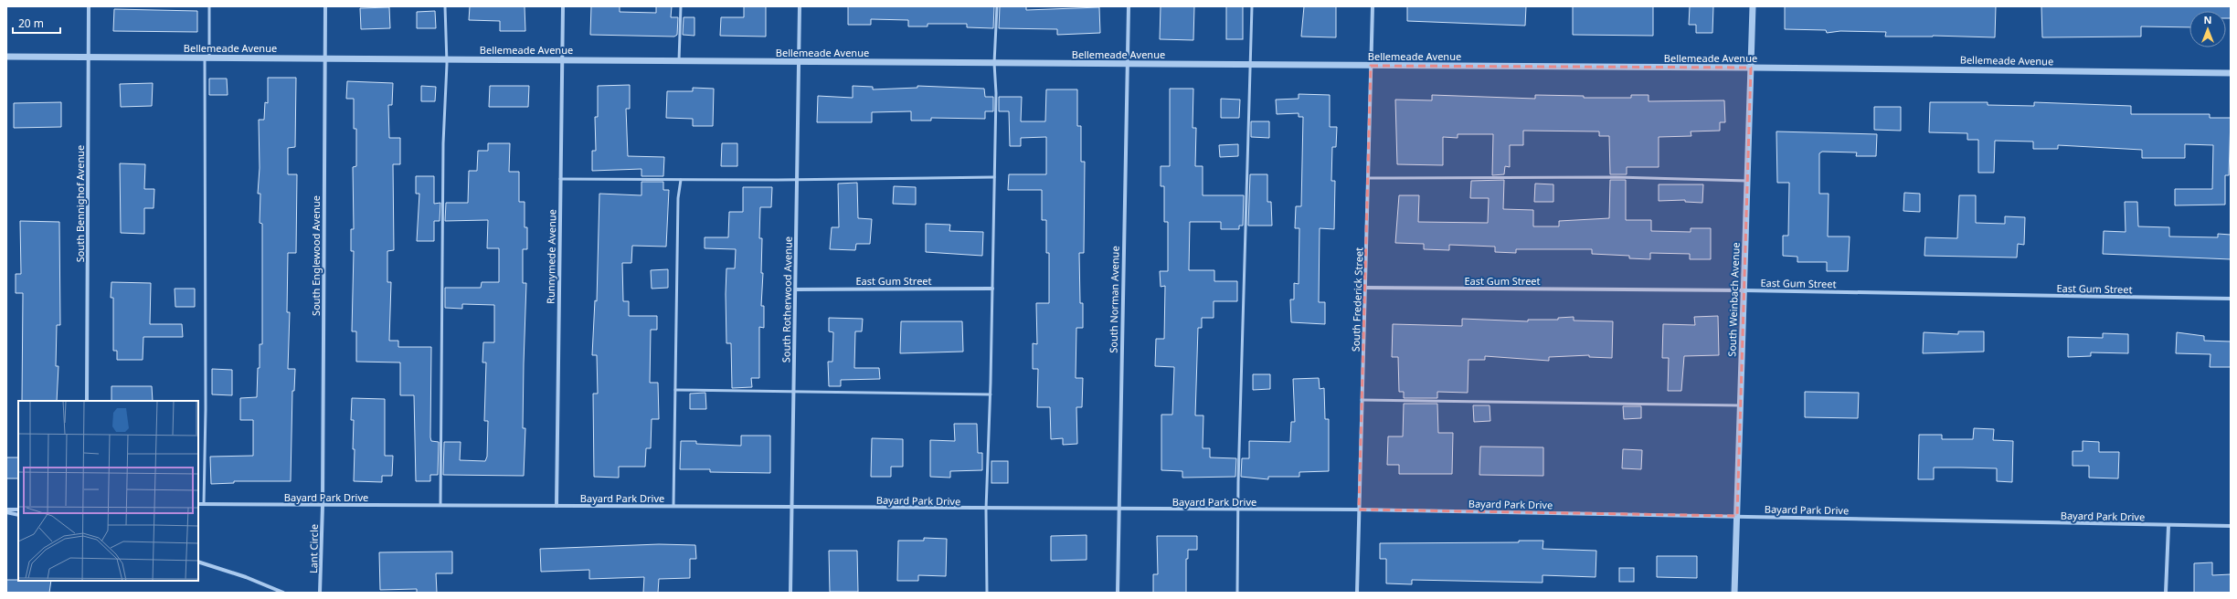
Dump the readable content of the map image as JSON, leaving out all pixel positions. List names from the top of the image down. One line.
{"streets":{"street":["Bellemeade Avenue","South Bennighof Avenue","South Englewood Avenue","Runnymede Avenue","East Gum Street","South Rotherwood Avenue","South Norman Avenue","South Frederick Street","South Weinbach Avenue","Bayard Park Drive","Lant Circle"]},"crossings":[["Bellemeade Avenue","South Bennighof Avenue"],["Bellemeade Avenue","South Englewood Avenue"],["Bellemeade Avenue","Runnymede Avenue"],["Bellemeade Avenue","South Rotherwood Avenue"],["Bellemeade Avenue","South Norman Avenue"],["Bellemeade Avenue","South Frederick Street"],["Bellemeade Avenue","South Weinbach Avenue"],["South Englewood Avenue","Bayard Park Drive"],["South Englewood Avenue","Lant Circle"],["Runnymede Avenue","Bayard Park Drive"],["East Gum Street","South Rotherwood Avenue"],["East Gum Street","South Frederick Street"],["East Gum Street","South Weinbach Avenue"],["South Rotherwood Avenue","Bayard Park Drive"],["South Norman Avenue","Bayard Park Drive"],["South Frederick Street","Bayard Park Drive"],["South Weinbach Avenue","Bayard Park Drive"],["Bayard Park Drive","Lant Circle"]],"scale_bar":"20 m","north":"top"}
